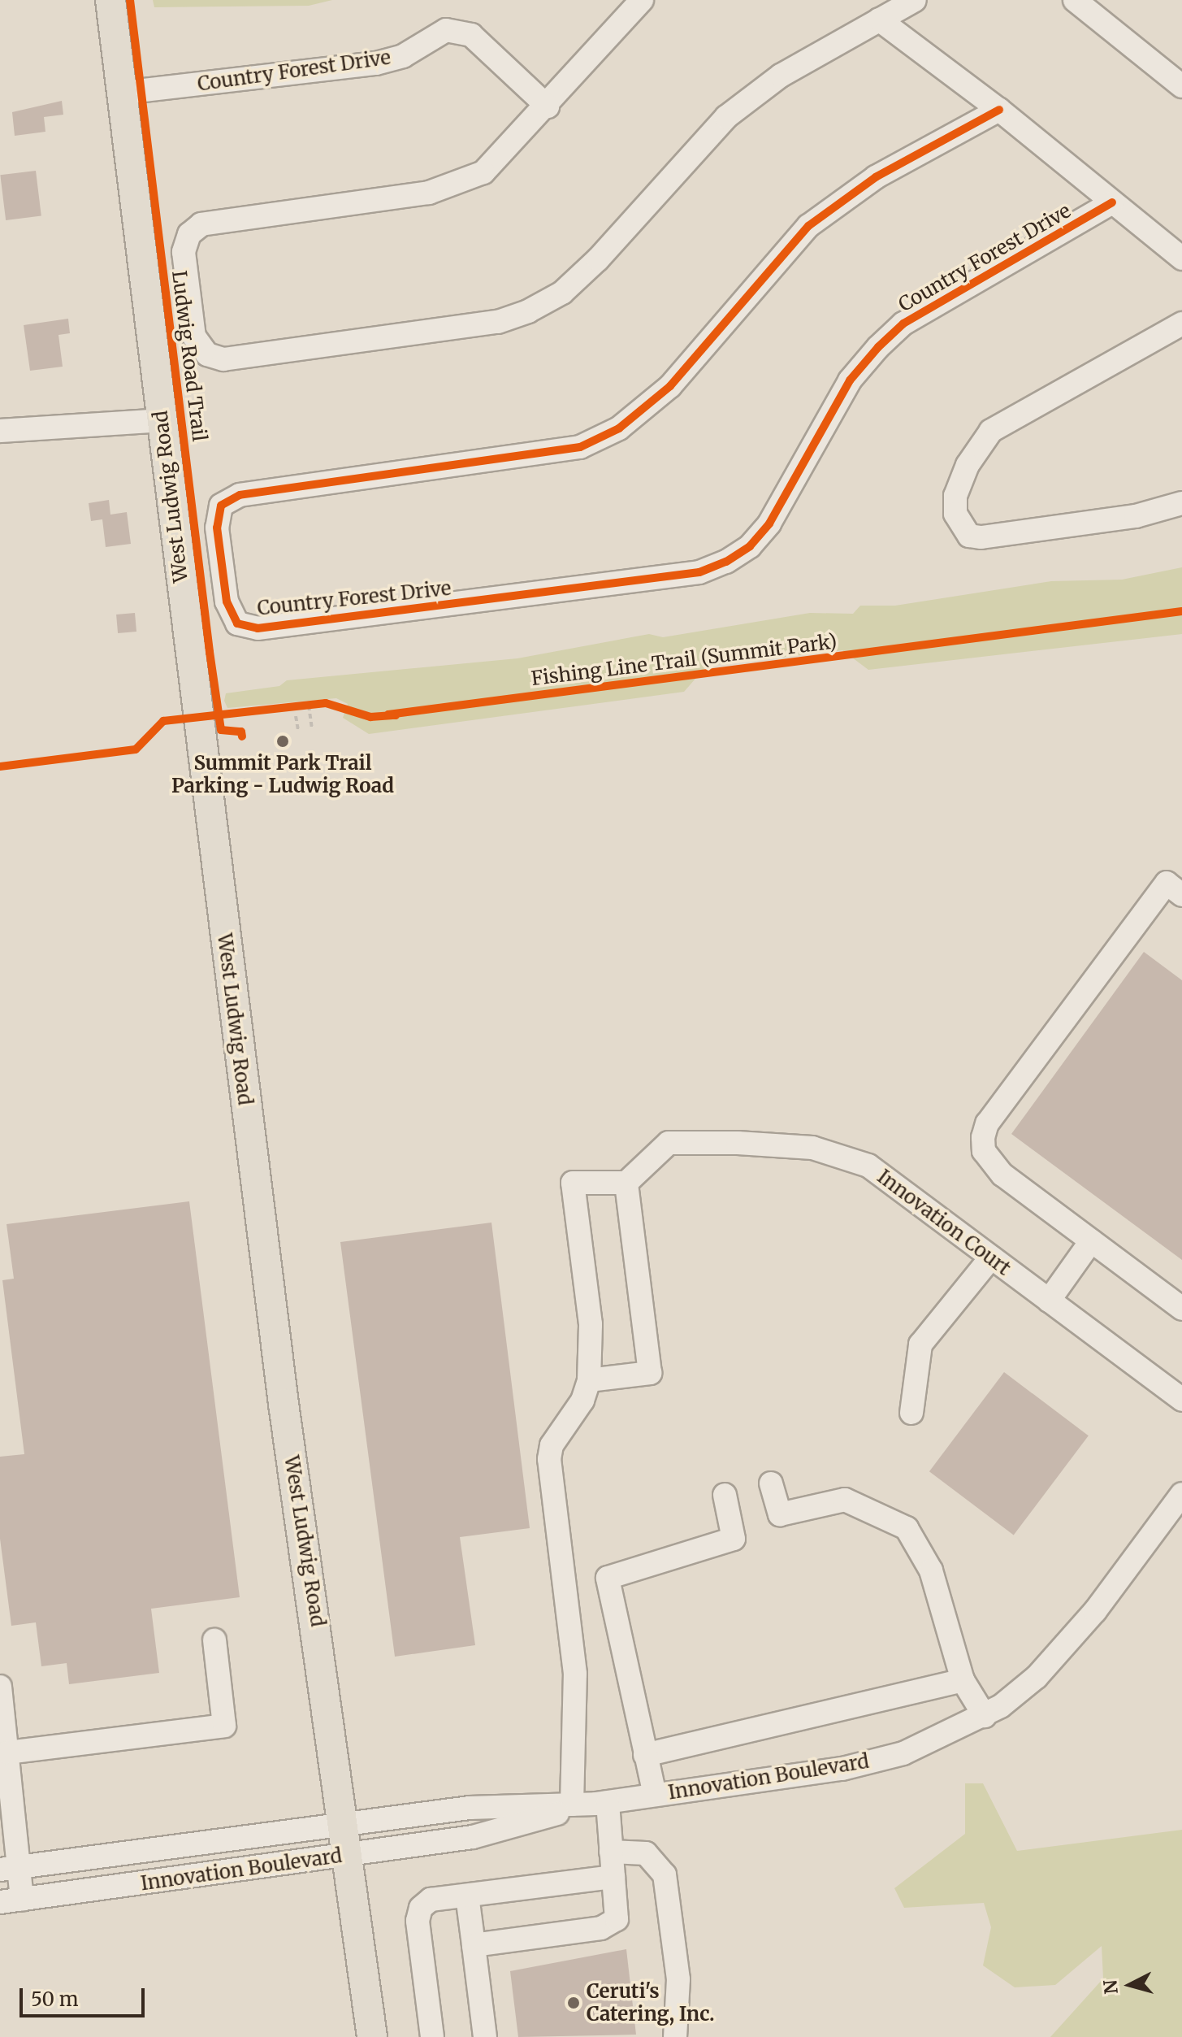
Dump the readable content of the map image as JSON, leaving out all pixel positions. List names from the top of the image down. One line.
{"streets":{"main road":["West Ludwig Road"],"street":["Country Forest Drive","Innovation Court","Innovation Boulevard"],"cycle path":["Ludwig Road Trail","Fishing Line Trail (Summit Park)"]},"crossings":[["Country Forest Drive","West Ludwig Road"],["West Ludwig Road","Innovation Boulevard"]],"places":["Summit Park Trail Parking - Ludwig Road","Ceruti's Catering, Inc."],"scale_bar":"50 m","north":"left"}
